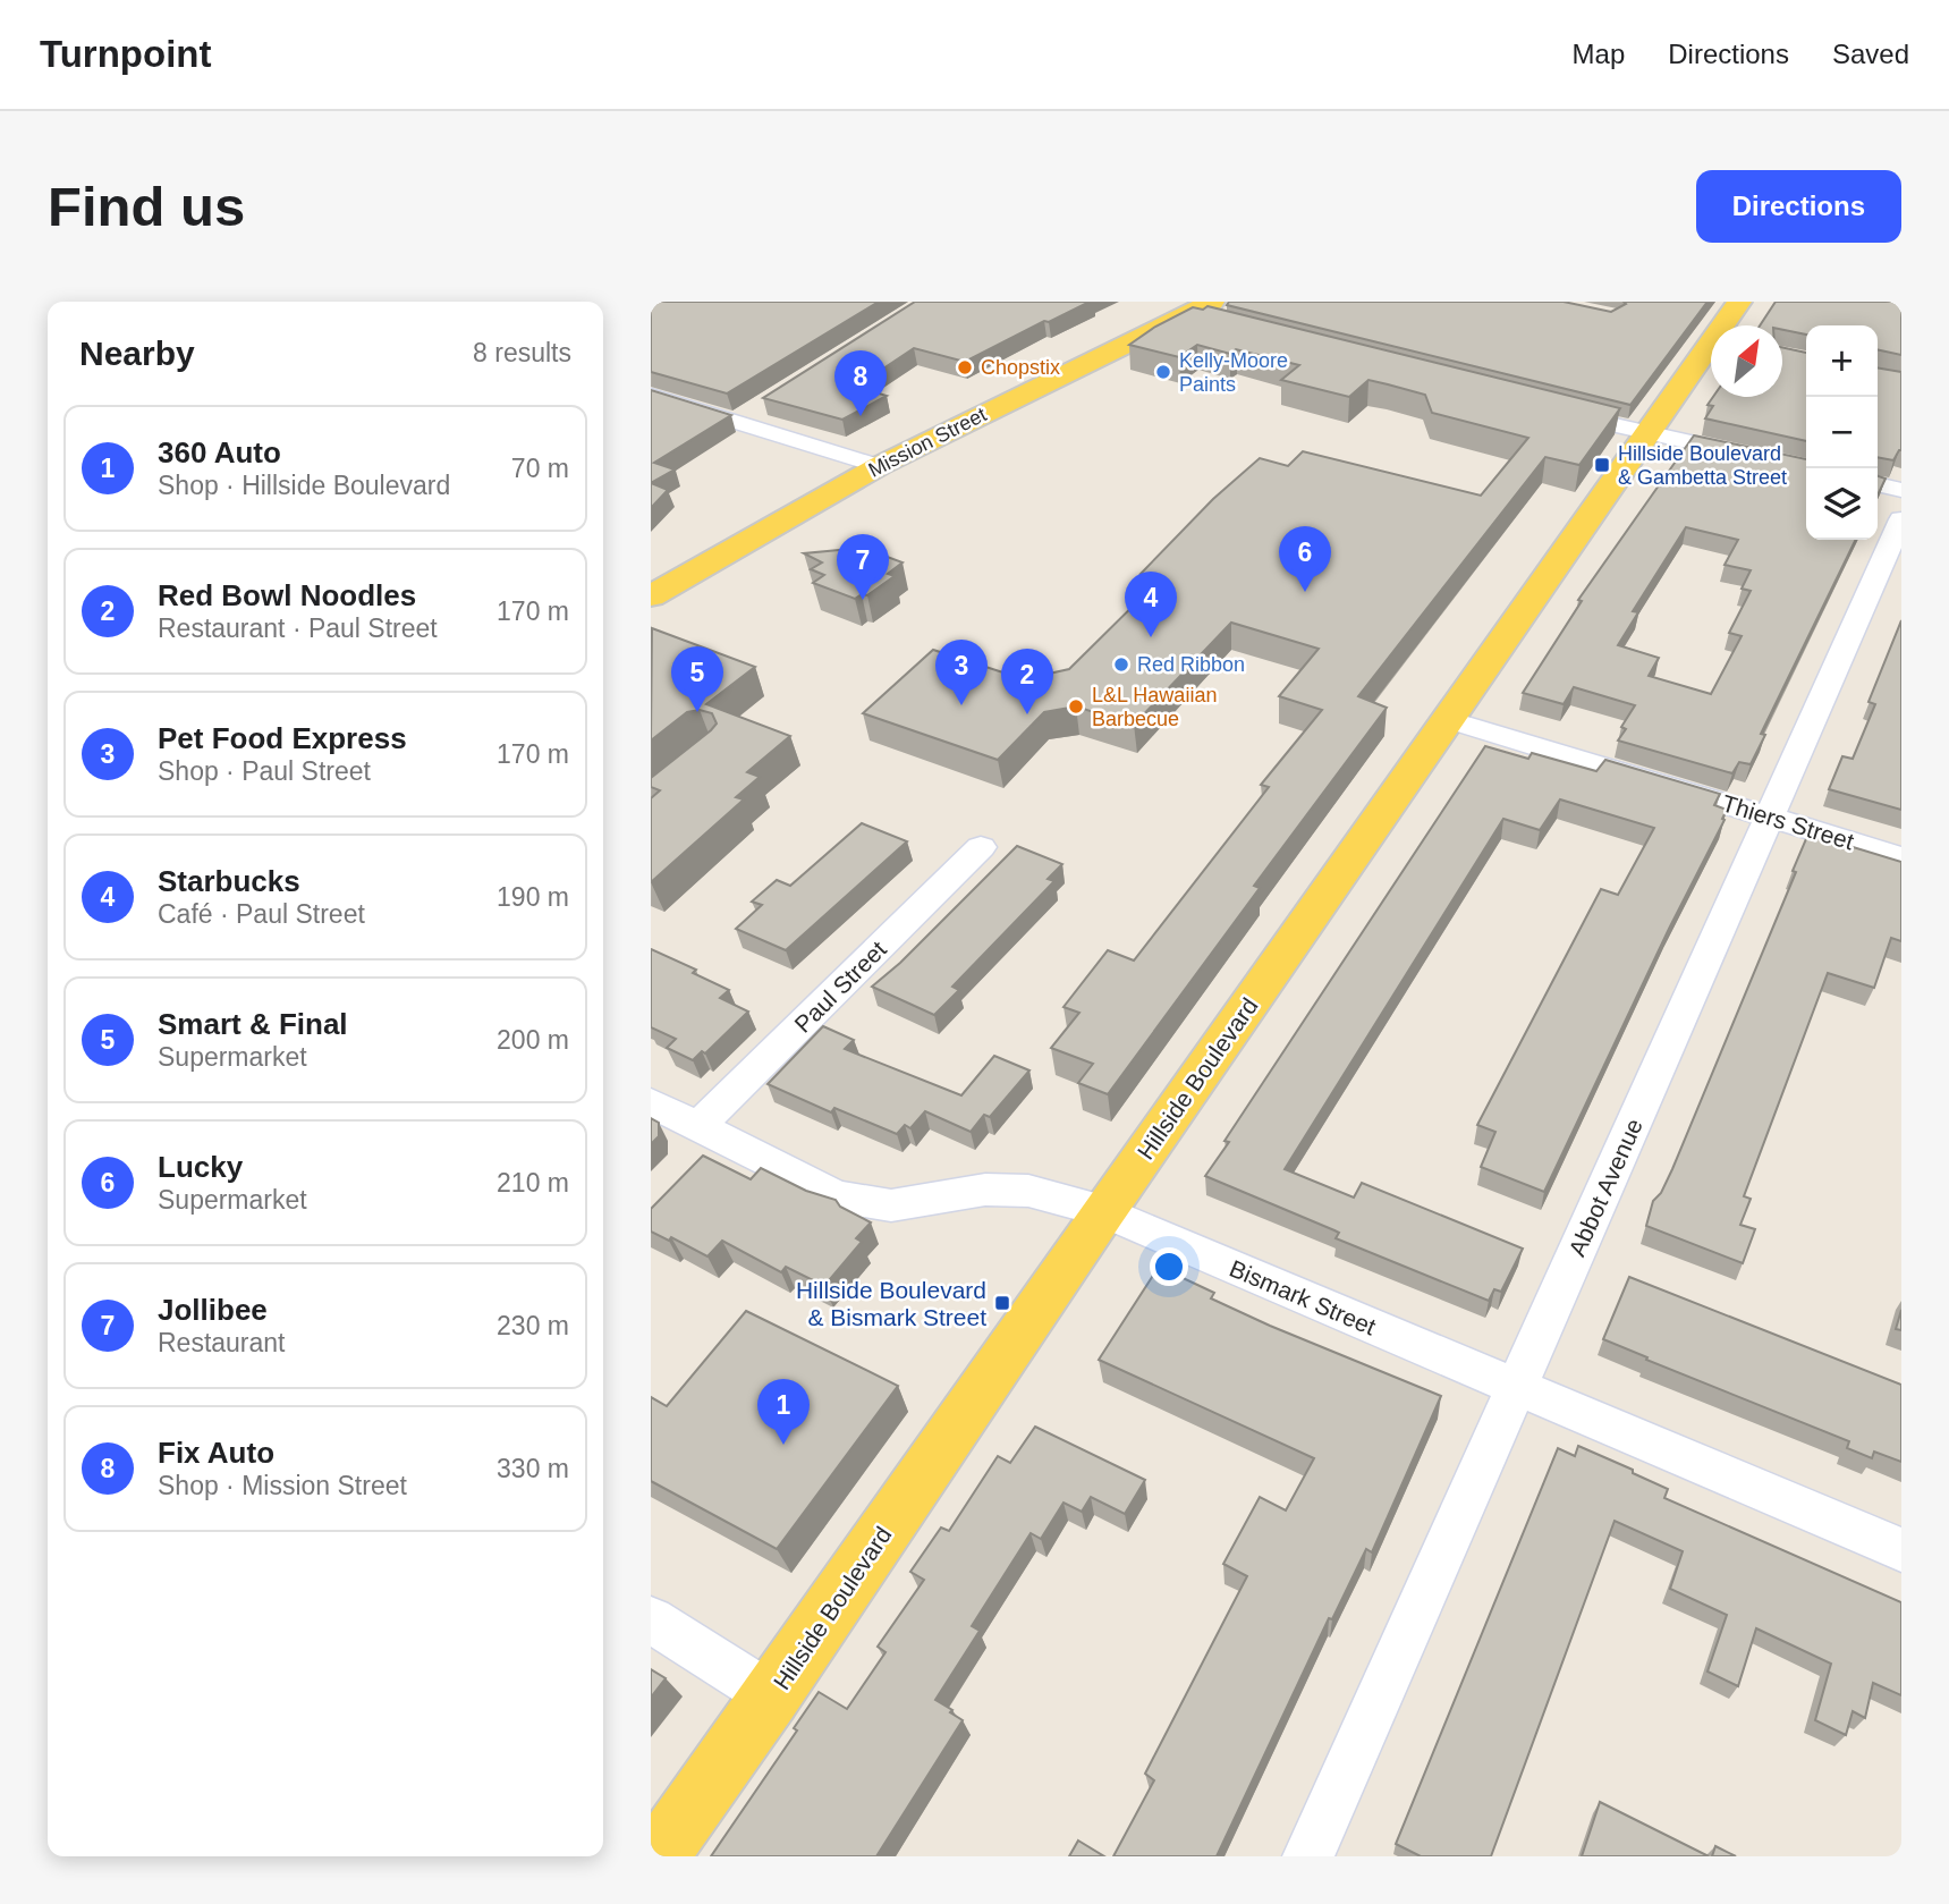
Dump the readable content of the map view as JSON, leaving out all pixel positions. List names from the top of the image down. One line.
{"streets":{"main road":["Mission Street","Hillside Boulevard"],"street":["Thiers Street","Paul Street","Abbot Avenue","Bismark Street"]},"crossings":[["Thiers Street","Hillside Boulevard"],["Thiers Street","Abbot Avenue"],["Paul Street","Bismark Street"],["Hillside Boulevard","Bismark Street"],["Abbot Avenue","Bismark Street"]],"places":{"other":["Chopstix","Kelly-Moore Paints","Red Ribbon","L&L Hawaiian Barbecue"],"transit":["Hillside Boulevard & Gambetta Street","Hillside Boulevard & Bismark Street"]},"north":"top right","page":{"header":"Turnpoint","nav":["Map","Directions","Saved"],"buttons":"Directions","title":"Find us","heading":["Nearby","8 results"],"map_buttons":["+","−"],"pins":["8","6","7","4","3","5","2","1"],"list":[{"mark":"1","name":"360 Auto","note":"Shop · Hillside Boulevard","value":"70 m"},{"mark":"2","name":"Red Bowl Noodles","note":"Restaurant · Paul Street","value":"170 m"},{"mark":"3","name":"Pet Food Express","note":"Shop · Paul Street","value":"170 m"},{"mark":"4","name":"Starbucks","note":"Café · Paul Street","value":"190 m"},{"mark":"5","name":"Smart & Final","note":"Supermarket","value":"200 m"},{"mark":"6","name":"Lucky","note":"Supermarket","value":"210 m"},{"mark":"7","name":"Jollibee","note":"Restaurant","value":"230 m"},{"mark":"8","name":"Fix Auto","note":"Shop · Mission Street","value":"330 m"}]}}
